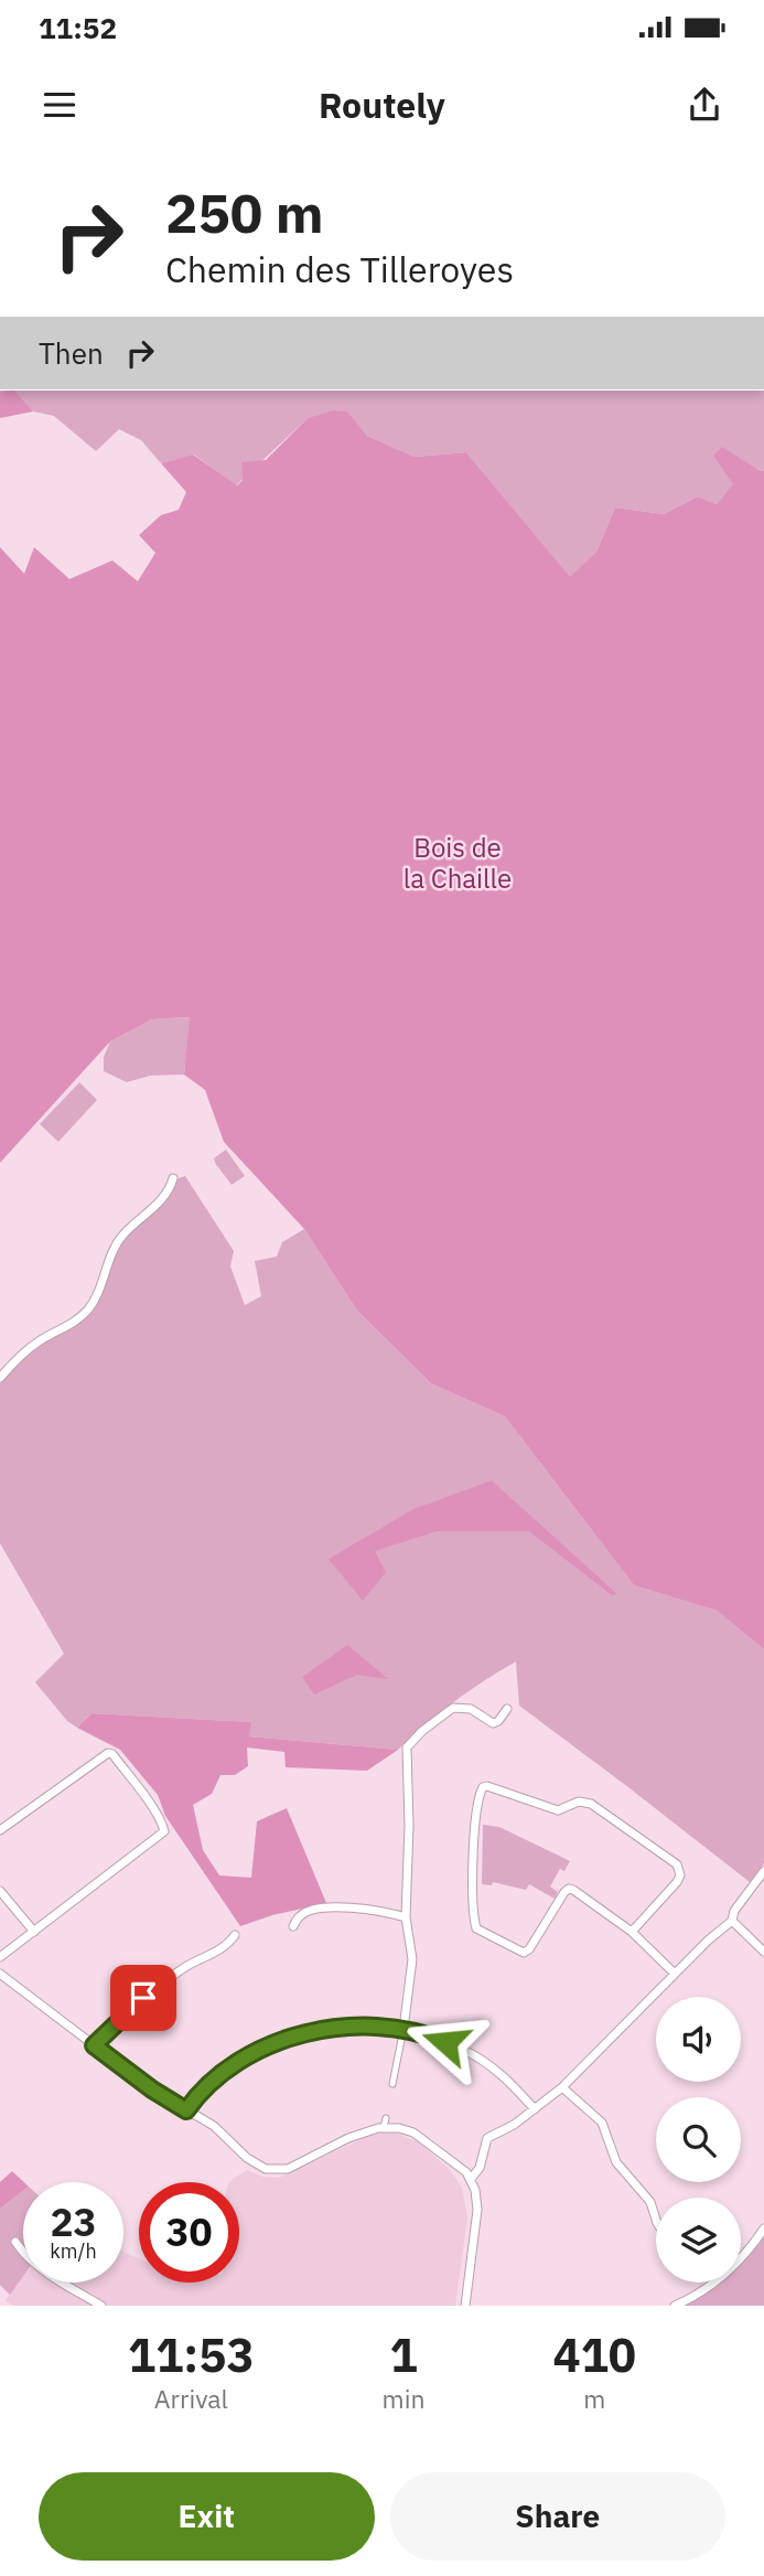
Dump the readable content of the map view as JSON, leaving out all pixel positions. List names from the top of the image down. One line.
{"parks":["Bois de la Chaille"],"page":{"status":"11:52","header":"Routely","turn":["250 m","Chemin des Tilleroyes"],"then":"Then","speed":"23 km/h","limit":"30","eta":["11:53","Arrival","1","min","410","m"],"buttons":["Exit","Share"]}}
